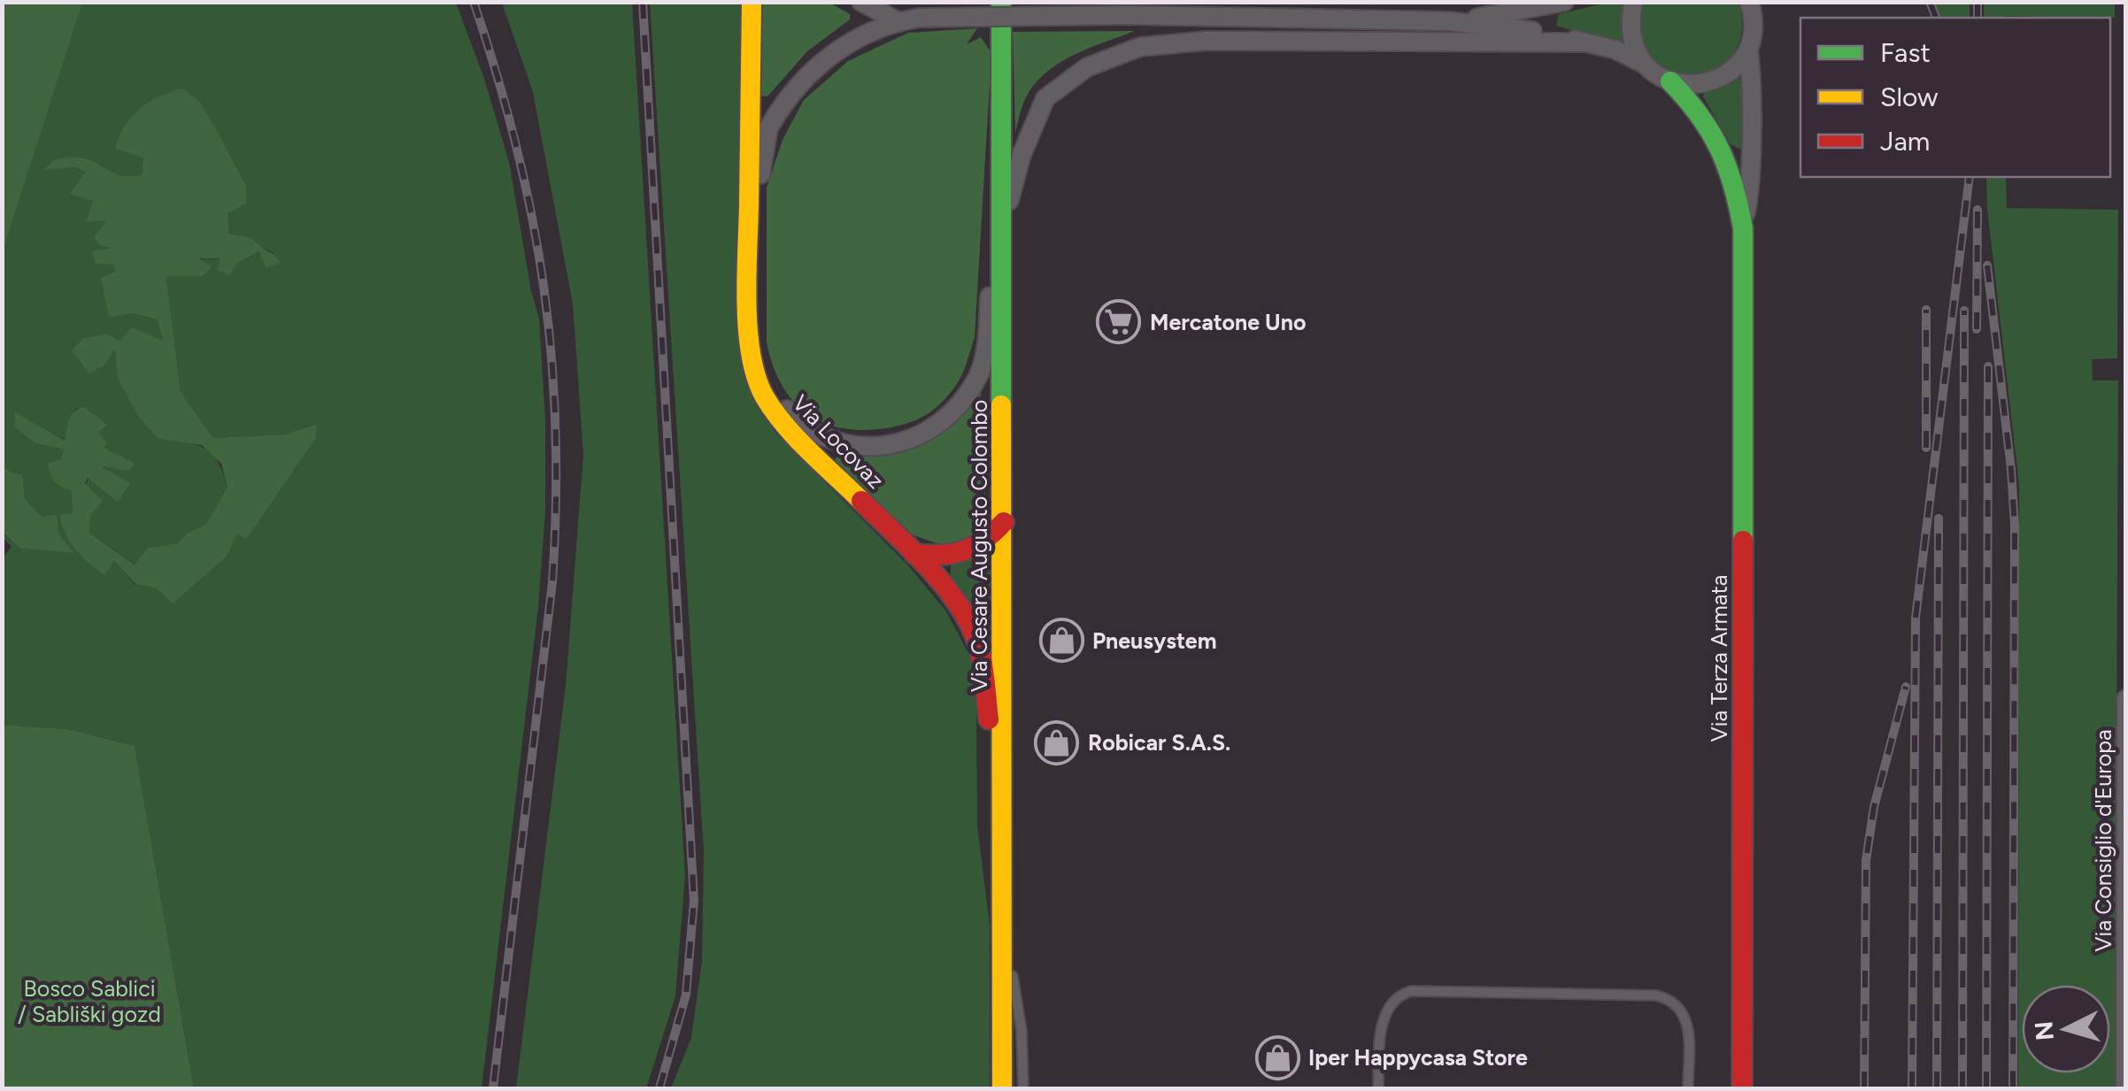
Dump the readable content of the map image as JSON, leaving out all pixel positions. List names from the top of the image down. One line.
{"streets":{"main road":["Via Locovaz","Via Cesare Augusto Colombo","Via Terza Armata"],"street":["Via Consiglio d'Europa"]},"crossings":[["Via Locovaz","Via Cesare Augusto Colombo"],["Via Locovaz","Via Terza Armata"],["Via Cesare Augusto Colombo","Via Terza Armata"]],"parks":["Bosco Sablici / Sabliški gozd"],"places":{"supermarket":["Mercatone Uno"],"shop":["Pneusystem","Robicar S.A.S.","Iper Happycasa Store"]},"legend":["Fast","Slow","Jam"],"north":"left"}
